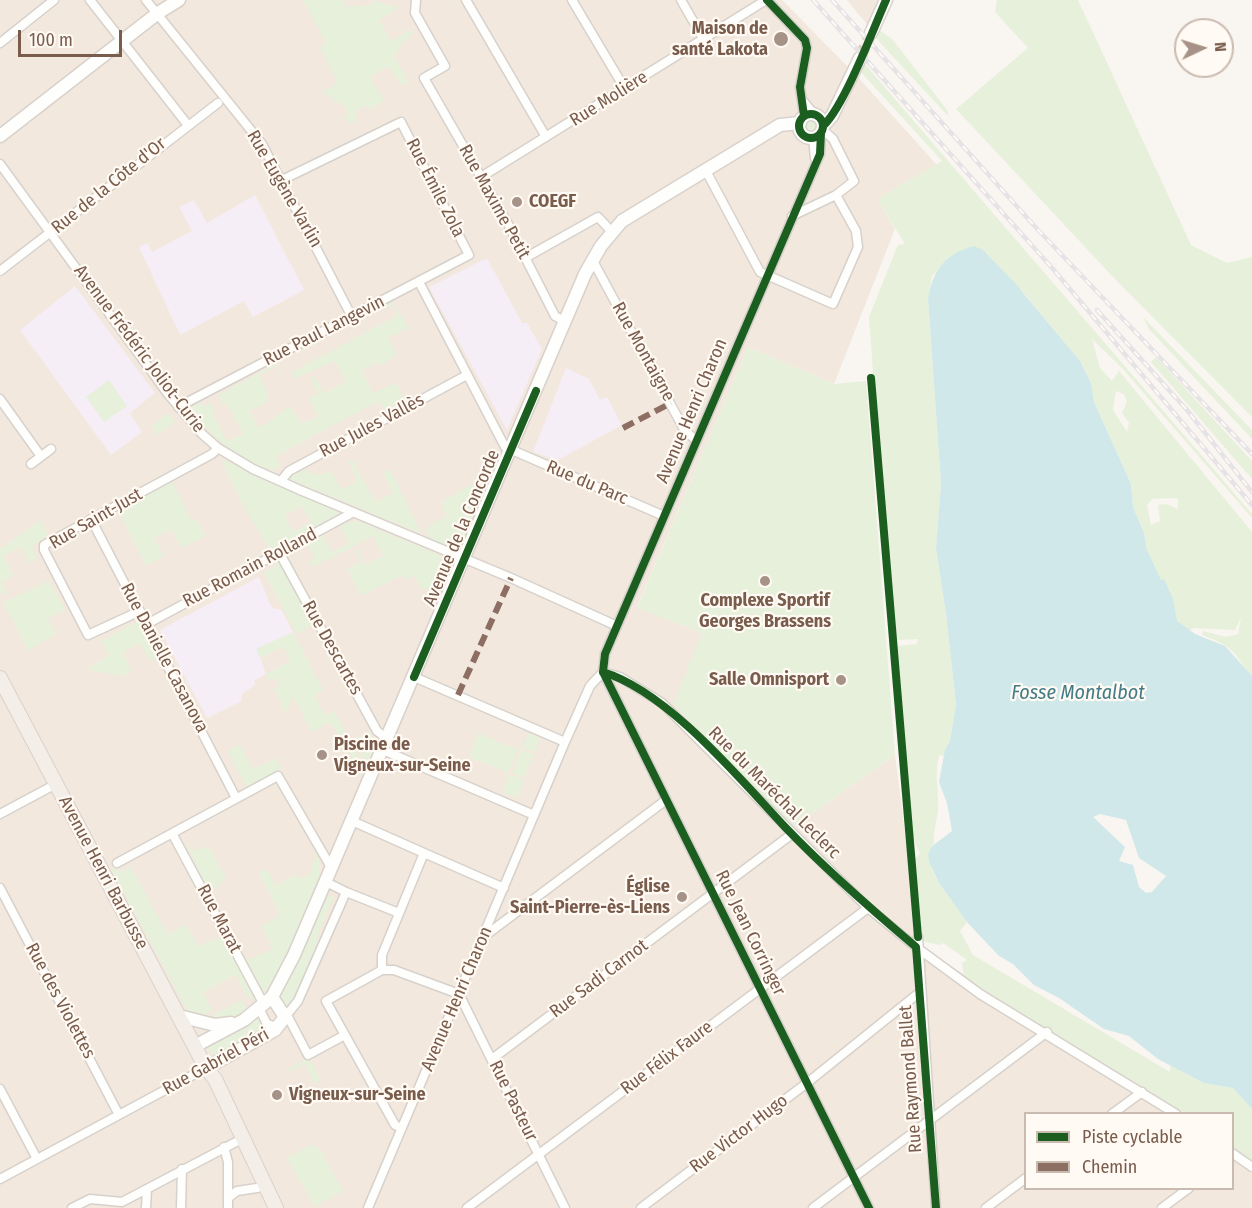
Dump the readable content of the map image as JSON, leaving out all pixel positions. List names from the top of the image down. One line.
{"streets":{"main road":["Avenue Henri Barbusse"],"street":["Rue Molière","Rue de la Côte d'Or","Rue Émile Zola","Rue Eugène Varlin","Rue Maxime Petit","Rue Paul Langevin","Avenue Frédéric Joliot-Curie","Rue Montaigne","Avenue Henri Charon","Rue Jules Vallès","Rue du Parc","Rue Saint-Just","Avenue de la Concorde","Rue Romain Rolland","Rue Descartes","Rue Danielle Casanova","Rue du Maréchal Leclerc","Rue Marat","Rue Jean Corringer","Rue Sadi Carnot","Rue des Violettes","Rue Félix Faure","Rue Gabriel Péri","Rue Raymond Ballet","Rue Pasteur","Rue Victor Hugo"]},"crossings":[["Rue Molière","Rue Maxime Petit"],["Rue de la Côte d'Or","Avenue Frédéric Joliot-Curie"],["Rue Émile Zola","Rue Eugène Varlin"],["Rue Émile Zola","Rue Paul Langevin"],["Rue Eugène Varlin","Rue Paul Langevin"],["Rue Maxime Petit","Avenue de la Concorde"],["Rue Paul Langevin","Avenue Frédéric Joliot-Curie"],["Avenue Frédéric Joliot-Curie","Avenue Henri Charon"],["Avenue Frédéric Joliot-Curie","Rue Jules Vallès"],["Avenue Frédéric Joliot-Curie","Rue Saint-Just"],["Avenue Frédéric Joliot-Curie","Avenue de la Concorde"],["Avenue Frédéric Joliot-Curie","Rue Romain Rolland"],["Rue Montaigne","Avenue Henri Charon"],["Rue Montaigne","Avenue de la Concorde"],["Avenue Henri Charon","Rue du Parc"],["Avenue Henri Charon","Rue du Maréchal Leclerc"],["Avenue Henri Charon","Rue Jean Corringer"],["Avenue Henri Charon","Rue Pasteur"],["Rue du Parc","Avenue de la Concorde"],["Rue Saint-Just","Rue Danielle Casanova"],["Avenue de la Concorde","Rue Descartes"],["Avenue de la Concorde","Avenue Henri Barbusse"],["Avenue de la Concorde","Rue Marat"],["Rue Romain Rolland","Rue Descartes"],["Rue Romain Rolland","Rue Danielle Casanova"],["Rue du Maréchal Leclerc","Rue Jean Corringer"],["Rue du Maréchal Leclerc","Rue Sadi Carnot"],["Rue du Maréchal Leclerc","Rue Félix Faure"],["Rue du Maréchal Leclerc","Rue Raymond Ballet"],["Avenue Henri Barbusse","Rue Gabriel Péri"],["Rue Marat","Rue Gabriel Péri"],["Rue Jean Corringer","Rue Sadi Carnot"],["Rue Jean Corringer","Rue Félix Faure"],["Rue Jean Corringer","Rue Victor Hugo"],["Rue Sadi Carnot","Rue Pasteur"],["Rue des Violettes","Rue Gabriel Péri"],["Rue Félix Faure","Rue Pasteur"],["Rue Raymond Ballet","Rue Victor Hugo"]],"water":["Fosse Montalbot"],"places":["Maison de santé Lakota","COEGF","Complexe Sportif Georges Brassens","Salle Omnisport","Piscine de Vigneux-sur-Seine","Église Saint-Pierre-ès-Liens","Vigneux-sur-Seine"],"legend":["Piste cyclable","Chemin"],"scale_bar":"100 m","north":"right"}
